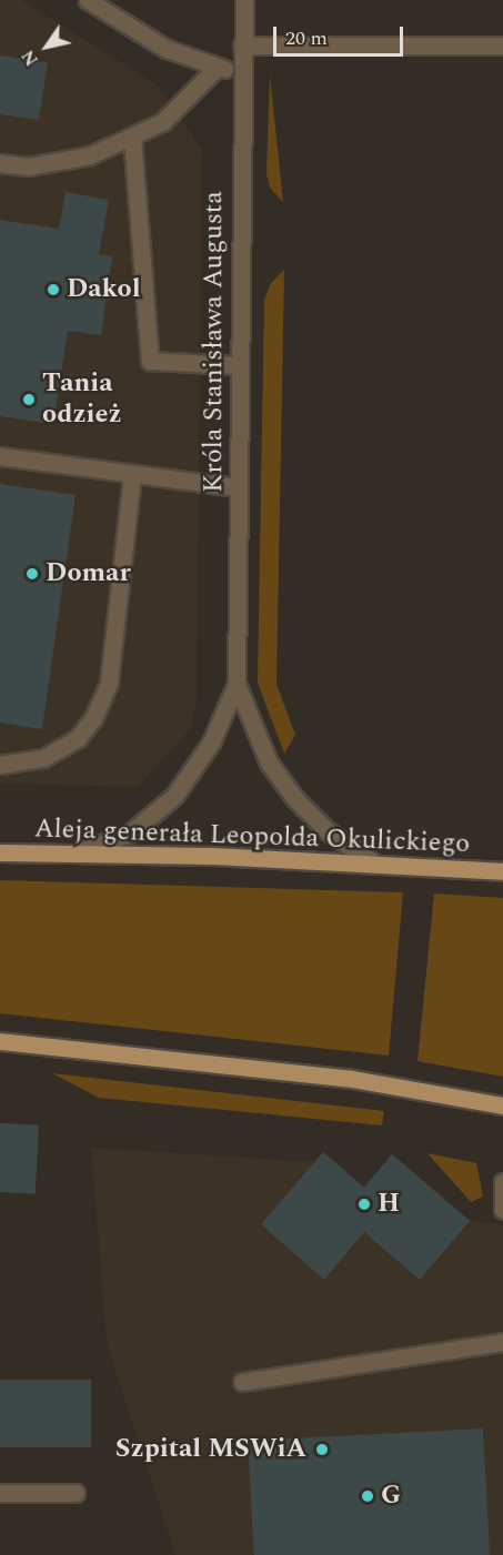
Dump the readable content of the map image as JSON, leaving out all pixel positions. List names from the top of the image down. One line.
{"streets":{"main road":["Aleja generała Leopolda Okulickiego"],"street":["Króla Stanisława Augusta"]},"crossings":[["Króla Stanisława Augusta","Aleja generała Leopolda Okulickiego"]],"places":["Dakol","Tania odzież","Domar","H","Szpital MSWiA","G"],"scale_bar":"20 m","north":"bottom left"}
